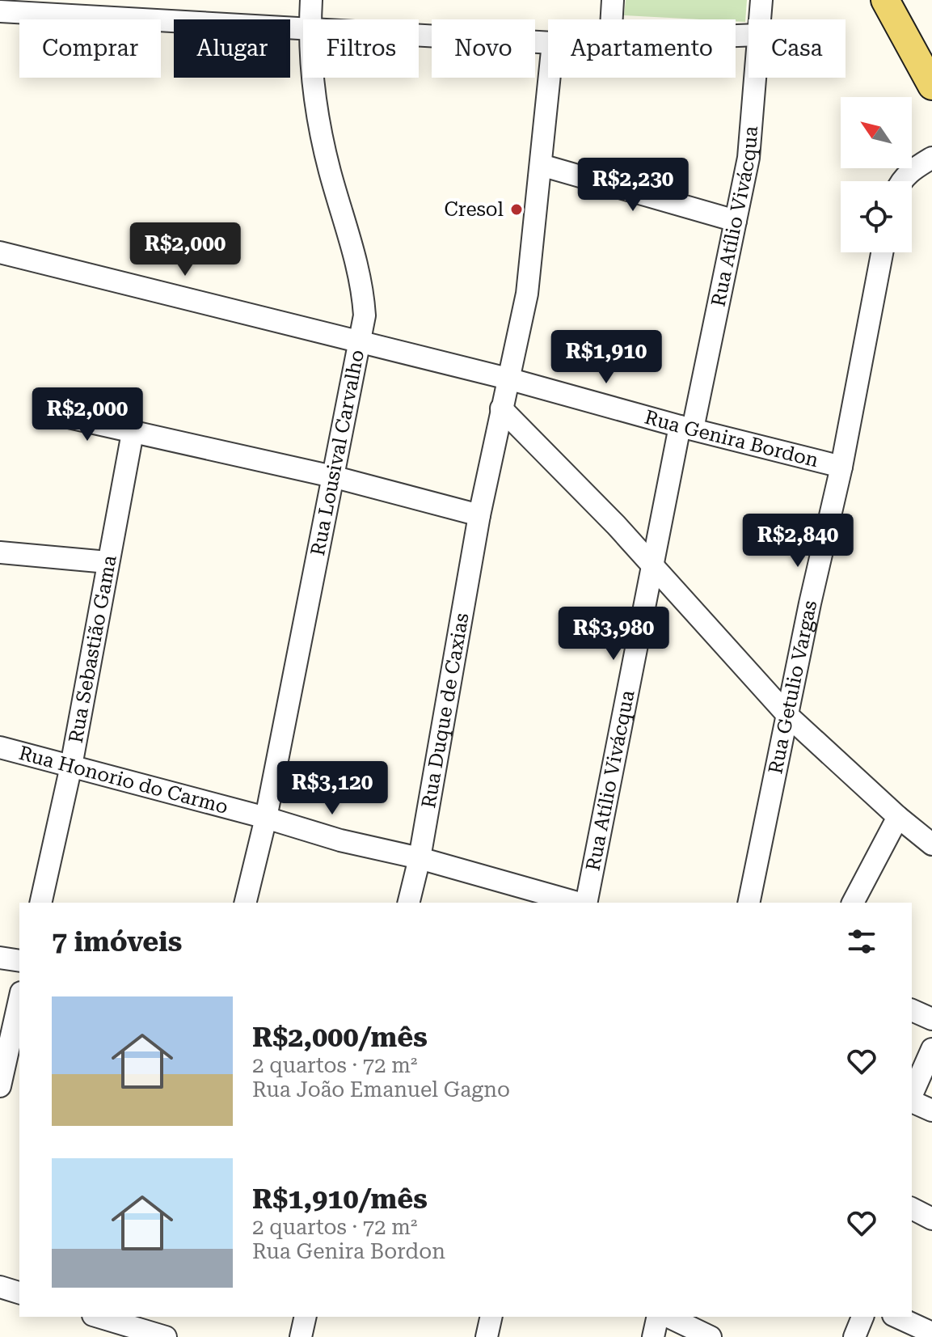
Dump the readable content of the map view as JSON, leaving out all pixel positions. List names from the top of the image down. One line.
{"streets":{"street":["Rua Atílio Vivácqua","Rua Genira Bordon","Rua Lousival Carvalho","Rua Sebastião Gama","Rua Getulio Vargas","Rua Duque de Caxias","Rua Honorio do Carmo"]},"crossings":[["Rua Atílio Vivácqua","Rua Genira Bordon"],["Rua Genira Bordon","Rua Lousival Carvalho"],["Rua Genira Bordon","Rua Getulio Vargas"],["Rua Genira Bordon","Rua Duque de Caxias"],["Rua Lousival Carvalho","Rua Honorio do Carmo"],["Rua Sebastião Gama","Rua Honorio do Carmo"],["Rua Duque de Caxias","Rua Honorio do Carmo"]],"places":["Cresol"],"north":"top left","page":{"chip":["Comprar","Alugar","Filtros","Novo","Apartamento","Casa"],"price":["R$2,230","R$2,000","R$1,910","R$2,000","R$2,840","R$3,980","R$3,120"],"heading":"7 imóveis","list":[{"name":"R$2,000/mês","note":"2 quartos · 72 m² · Rua João Emanuel Gagno"},{"name":"R$1,910/mês","note":"2 quartos · 72 m² · Rua Genira Bordon"}]}}
